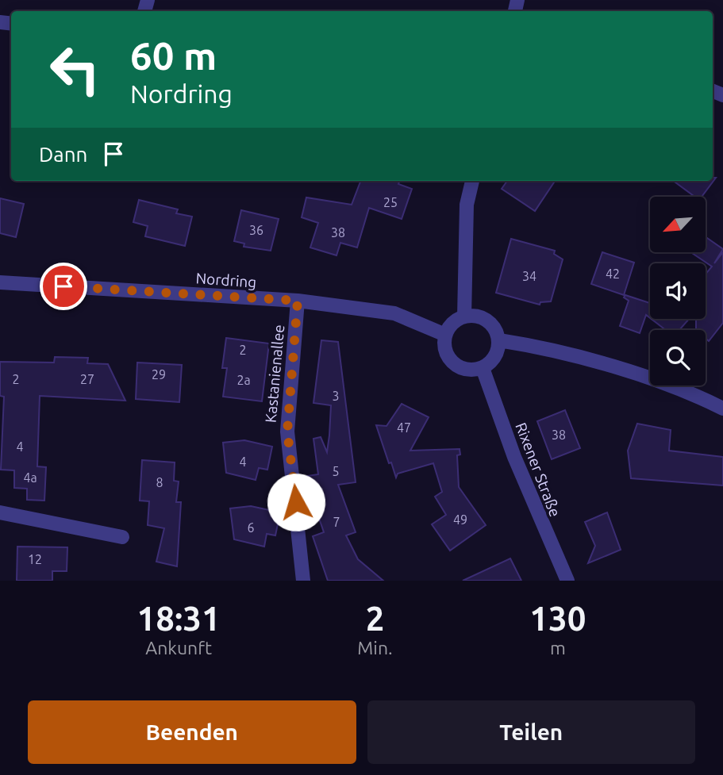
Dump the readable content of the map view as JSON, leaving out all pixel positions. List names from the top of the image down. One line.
{"streets":{"street":["Nordring","Kastanienallee","Rixener Straße"]},"crossings":[["Nordring","Kastanienallee"],["Nordring","Rixener Straße"]],"house_numbers":["25","36","38","42","34","2","29","2","27","2a","3","47","38","4","4","5","4a","8","49","7","6","12"],"north":"bottom left","page":{"turn":["60 m","Nordring"],"then":"Dann","eta":["18:31","Ankunft","2","Min.","130","m"],"buttons":["Beenden","Teilen"]}}
